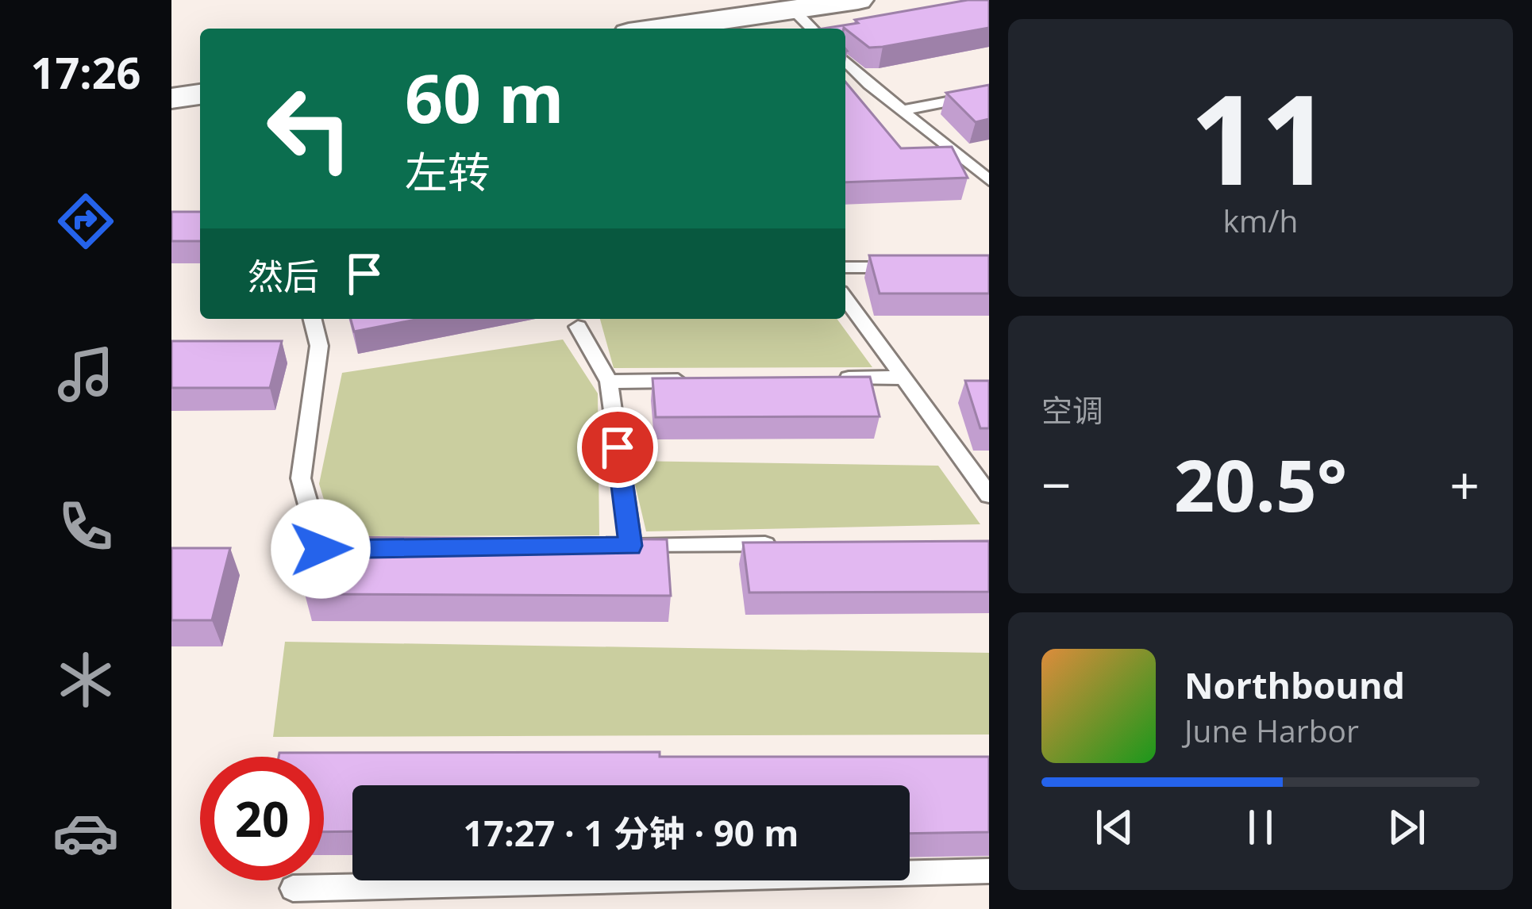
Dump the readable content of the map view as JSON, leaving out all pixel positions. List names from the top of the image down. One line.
{"page":{"tabs":"17:26","tile":[["11","km/h"],"空调"],"turn":["60 m","左转"],"then":"然后","heat":["−","20.5°","+"],"song":["Northbound","June Harbor"],"limit":"20","trip":"17:27 · 1 分钟 · 90 m"}}
